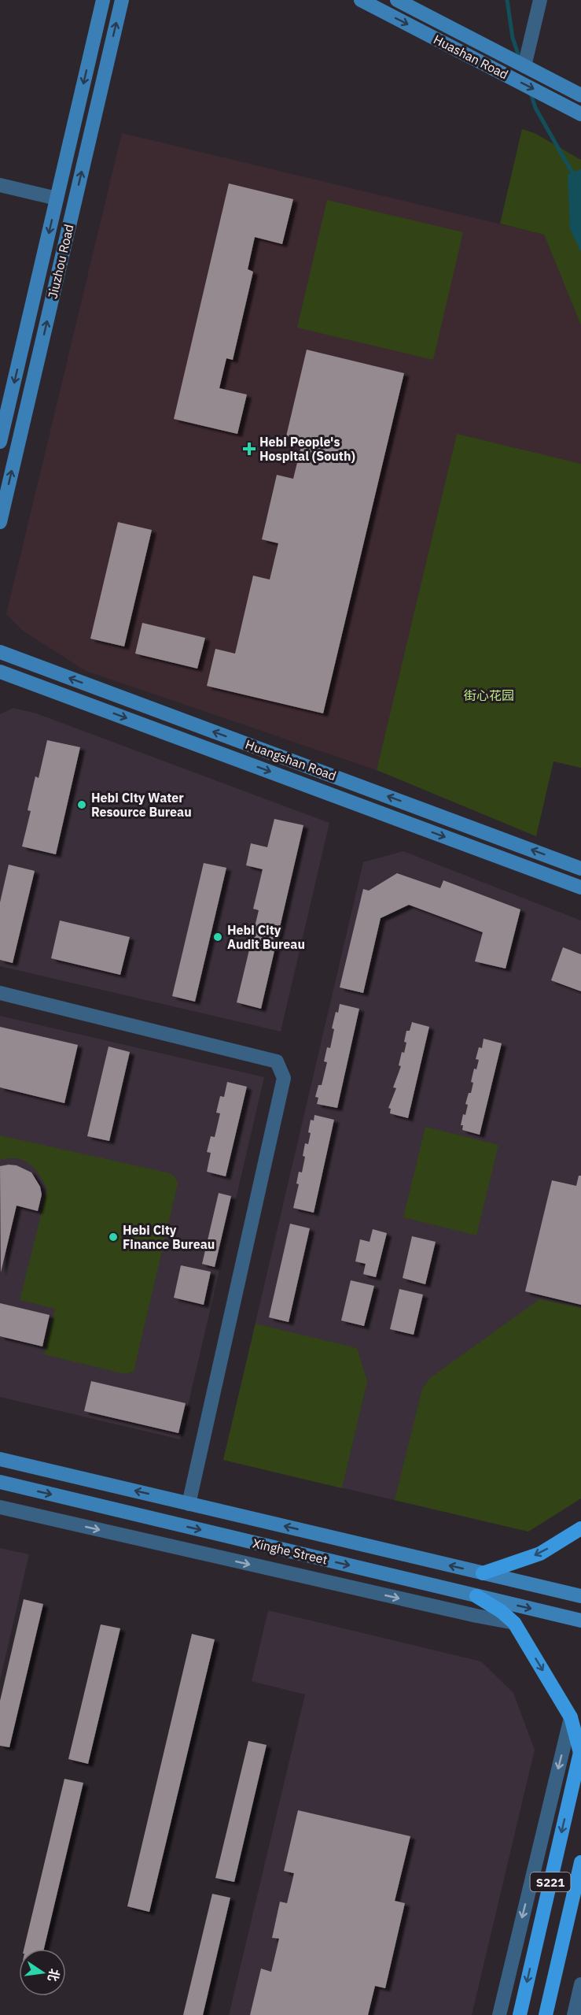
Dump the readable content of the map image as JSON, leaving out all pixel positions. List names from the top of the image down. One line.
{"streets":{"main road":["S221"],"street":["Huashan Road","Jiuzhou Road","Huangshan Road","Xinghe Street"]},"parks":["街心花园"],"places":{"health":["Hebi People's Hospital (South)"],"other":["Hebi City Water Resource Bureau","Hebi City Audit Bureau","Hebi City Finance Bureau"]},"north":"right"}
